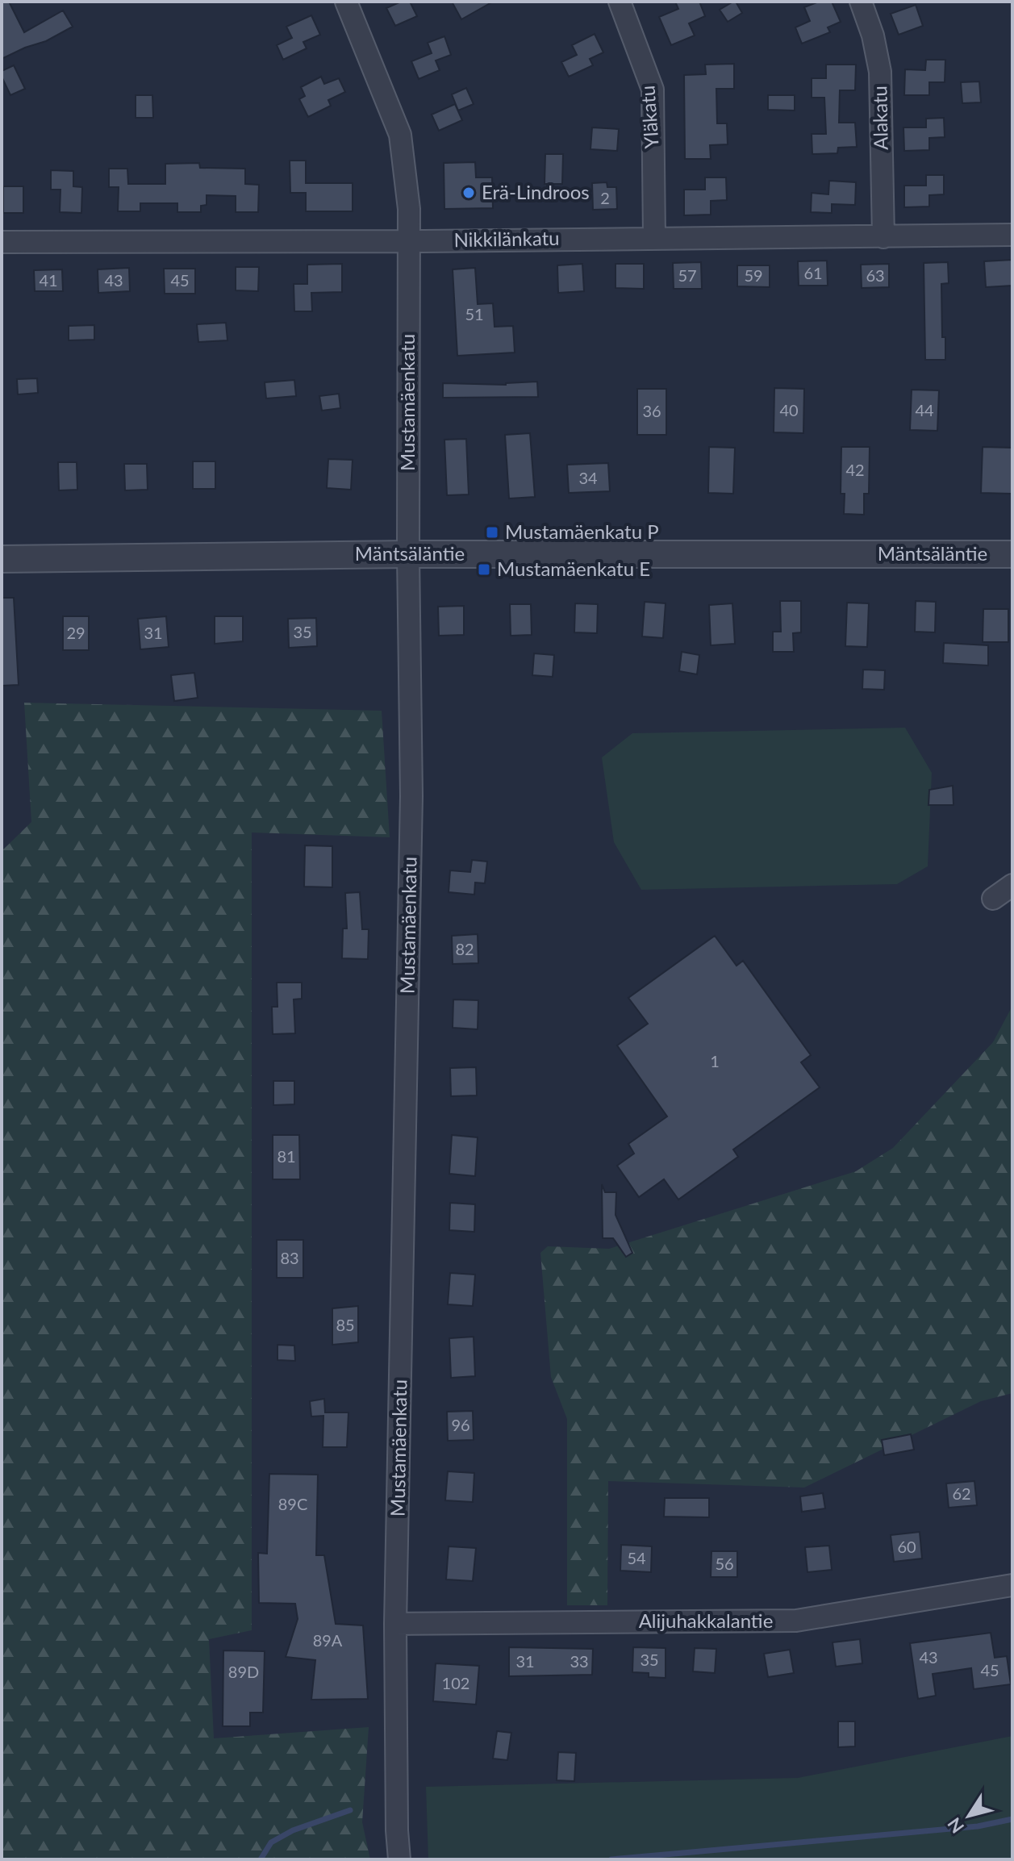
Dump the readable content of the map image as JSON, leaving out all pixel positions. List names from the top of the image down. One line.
{"streets":{"street":["Yläkatu","Alakatu","Nikkilänkatu","Mustamäenkatu","Mäntsäläntie","Alijuhakkalantie"]},"crossings":[["Yläkatu","Nikkilänkatu"],["Alakatu","Nikkilänkatu"],["Nikkilänkatu","Mustamäenkatu"],["Mustamäenkatu","Mäntsäläntie"],["Mustamäenkatu","Alijuhakkalantie"]],"places":{"other":["Erä-Lindroos"],"transit":["Mustamäenkatu P","Mustamäenkatu E"]},"house_numbers":["2","61","57","59","63","41","43","45","51","40","44","36","42","34","35","29","31","82","1","81","83","85","96","62","89C","60","54","56","89A","43","35","31","33","45","89D","102"],"north":"bottom left"}
